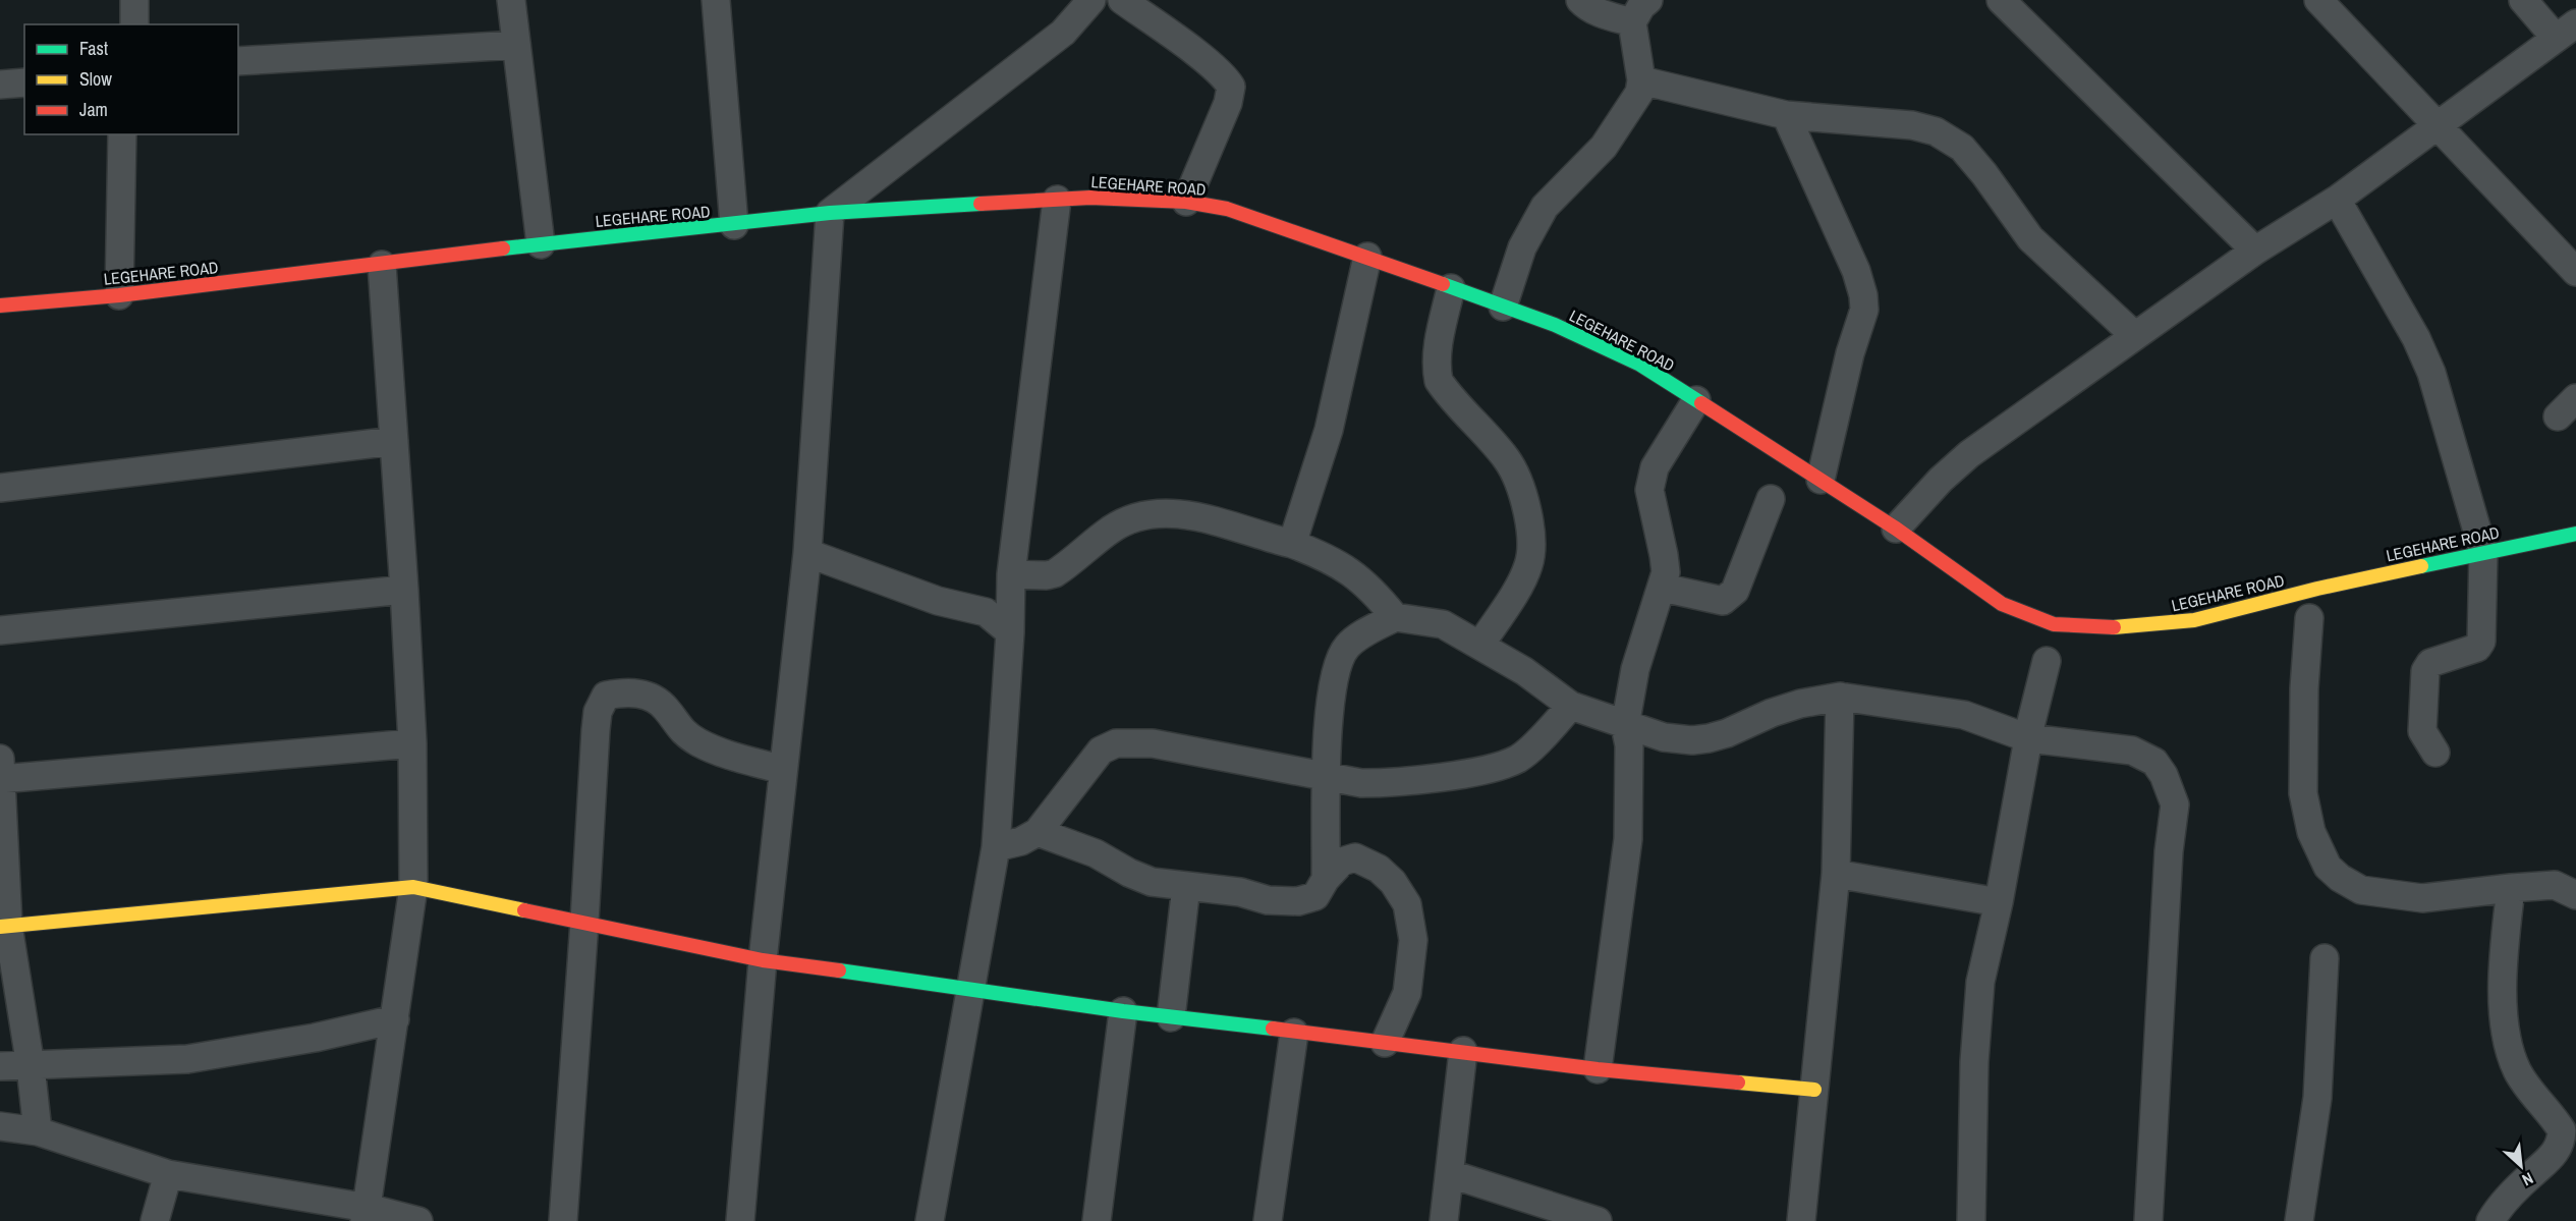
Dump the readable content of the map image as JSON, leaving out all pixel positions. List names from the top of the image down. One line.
{"streets":{"main road":["LEGEHARE ROAD"]},"legend":["Fast","Slow","Jam"],"north":"bottom right"}
